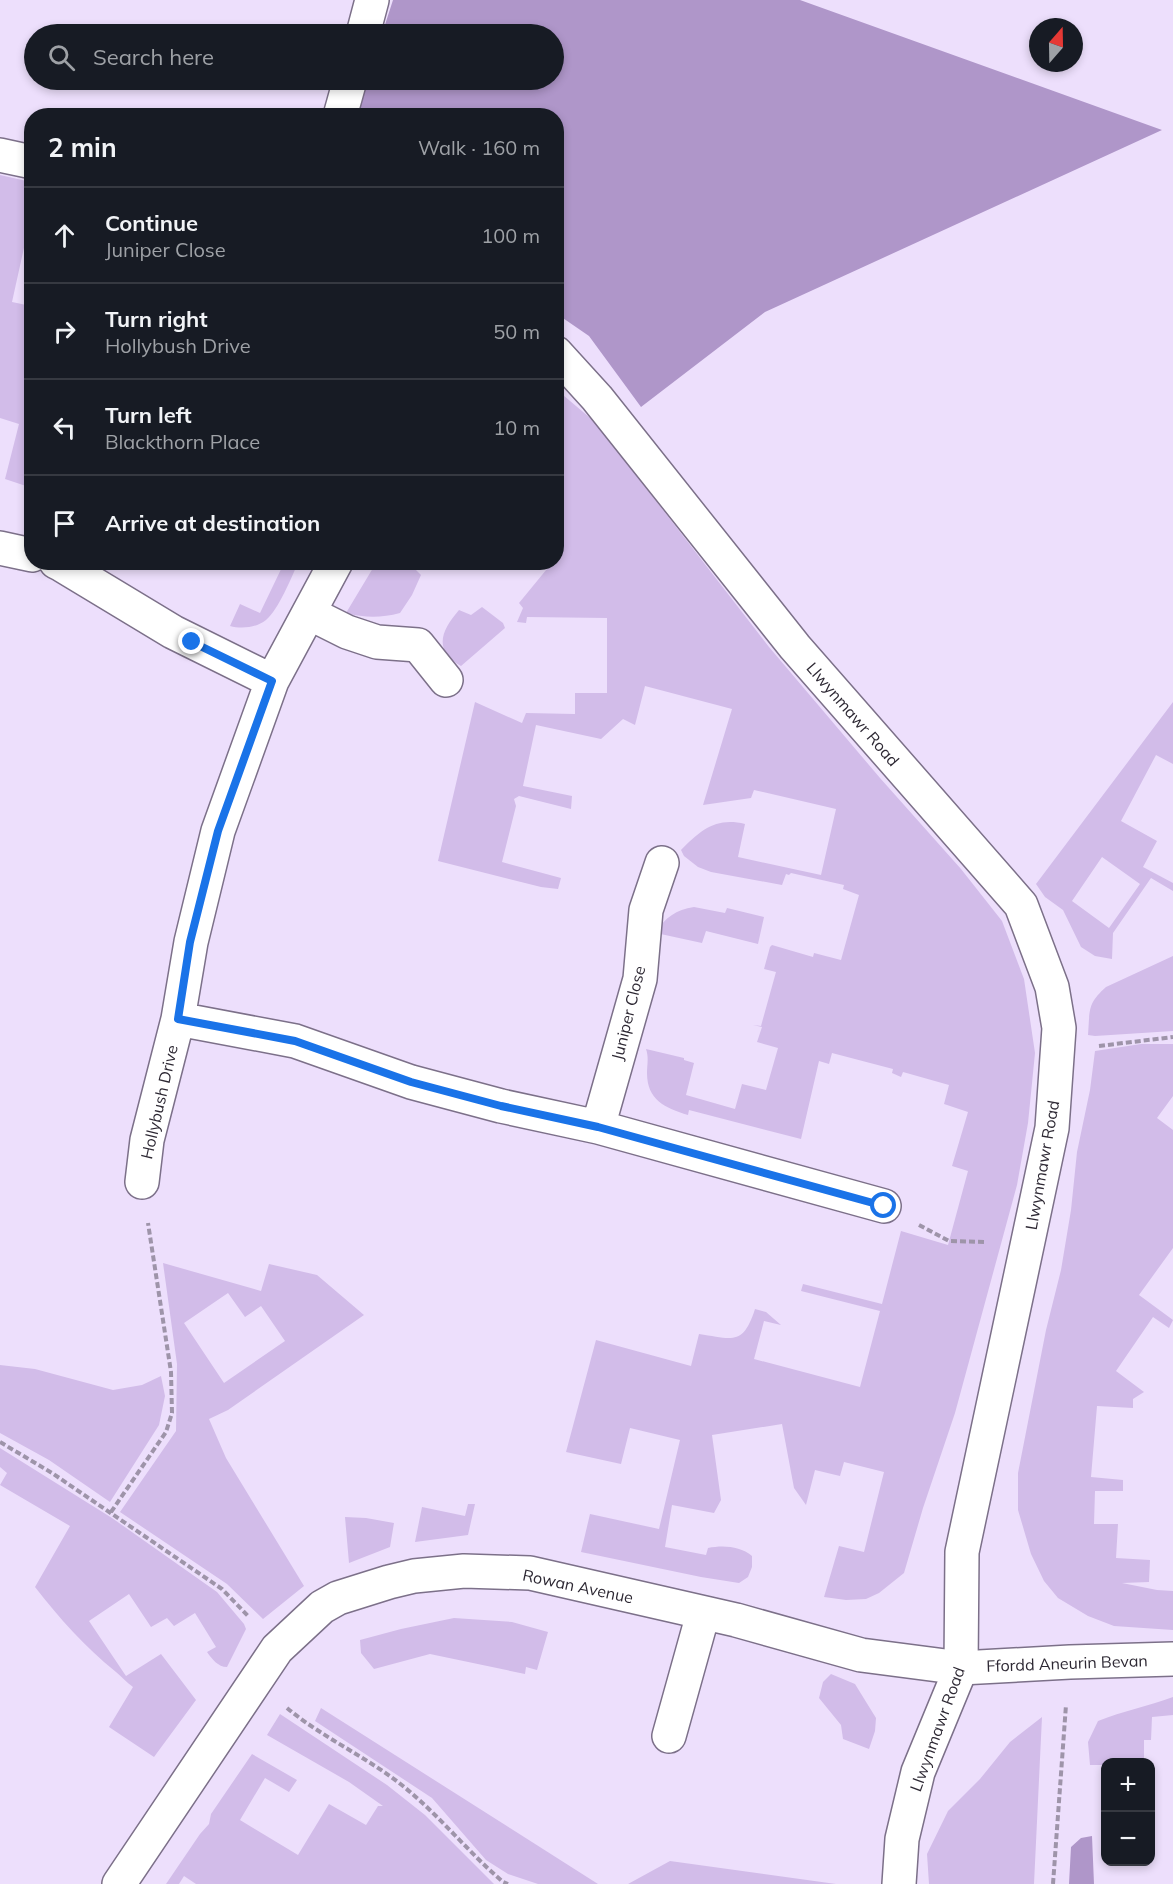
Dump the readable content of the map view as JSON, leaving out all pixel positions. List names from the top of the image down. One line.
{"streets":{"street":["Llwynmawr Road","Juniper Close","Hollybush Drive","Rowan Avenue","Ffordd Aneurin Bevan"]},"crossings":[["Llwynmawr Road","Rowan Avenue"],["Llwynmawr Road","Ffordd Aneurin Bevan"],["Rowan Avenue","Ffordd Aneurin Bevan"]],"north":"top","page":{"search":"Search here","heading":["2 min","Walk · 160 m"],"list":[["Continue","Juniper Close","100 m"],["Turn right","Hollybush Drive","50 m"],["Turn left","Blackthorn Place","10 m"],"Arrive at destination"],"map_buttons":["+","−"]}}
